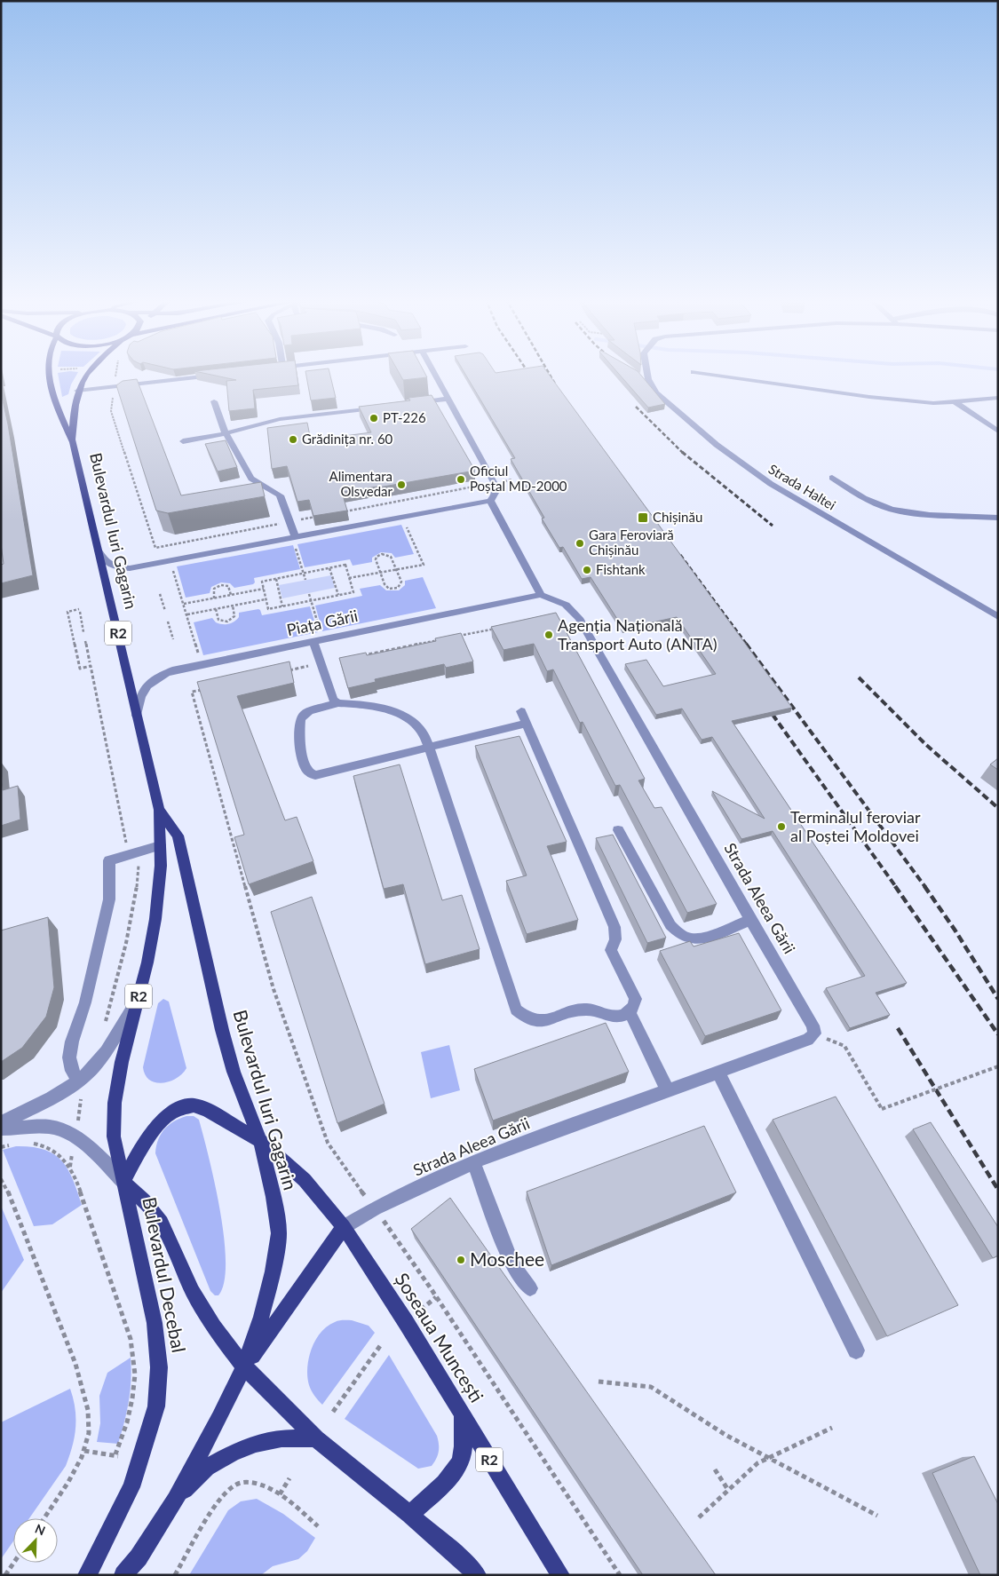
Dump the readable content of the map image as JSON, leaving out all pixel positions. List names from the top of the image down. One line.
{"streets":{"main road":["Bulevardul Iuri Gagarin","R2","Bulevardul Decebal","Șoseaua Muncești"],"street":["Strada Haltei","Piața Gării","Strada Aleea Gării"]},"crossings":[["Bulevardul Iuri Gagarin","Piața Gării"],["Bulevardul Iuri Gagarin","Bulevardul Decebal"],["Bulevardul Iuri Gagarin","Șoseaua Muncești"],["Piața Gării","Strada Aleea Gării"],["Strada Aleea Gării","Șoseaua Muncești"],["Bulevardul Decebal","Șoseaua Muncești"]],"places":{"other":["PT-226","Grădinița nr. 60","Oficiul Poștal MD-2000","Alimentara Olsvedar","Gara Feroviară Chișinău","Fishtank","Agenția Națională Transport Auto (ANTA)","Terminalul feroviar al Poștei Moldovei","Moschee"],"transit":["Chișinău"]},"north":"top right"}
